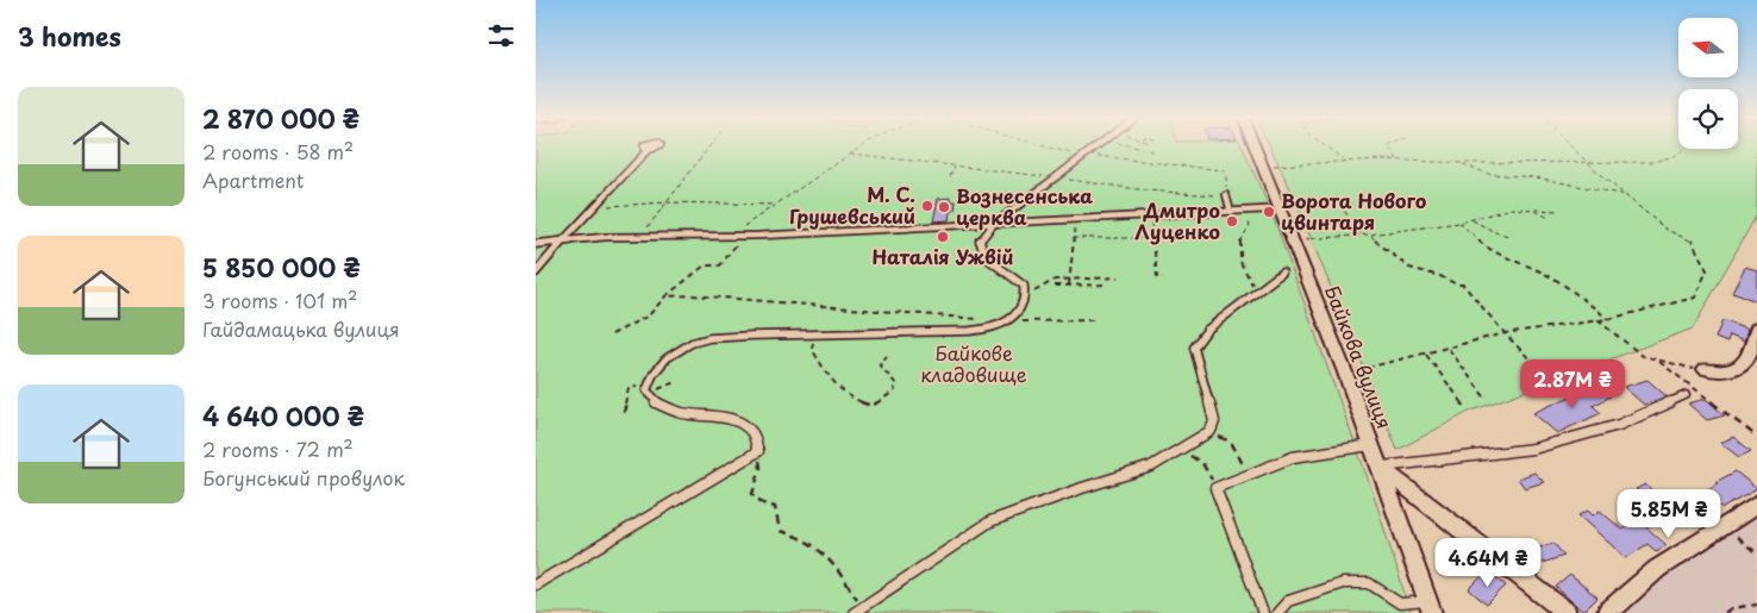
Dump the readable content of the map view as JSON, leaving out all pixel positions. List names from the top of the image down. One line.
{"streets":{"street":["Байкова вулиця"]},"parks":["Байкове кладовище"],"places":["М. С. Грушевський","Вознесенська церква","Ворота Нового цвинтаря","Дмитро Луценко","Наталія Ужвій"],"north":"left","page":{"heading":"3 homes","list":[{"name":"2 870 000 ₴","note":"2 rooms · 58 m² · Apartment"},{"name":"5 850 000 ₴","note":"3 rooms · 101 m² · Гайдамацька вулиця"},{"name":"4 640 000 ₴","note":"2 rooms · 72 m² · Богунський провулок"}],"price":["2.87M ₴","5.85M ₴","4.64M ₴"]}}
